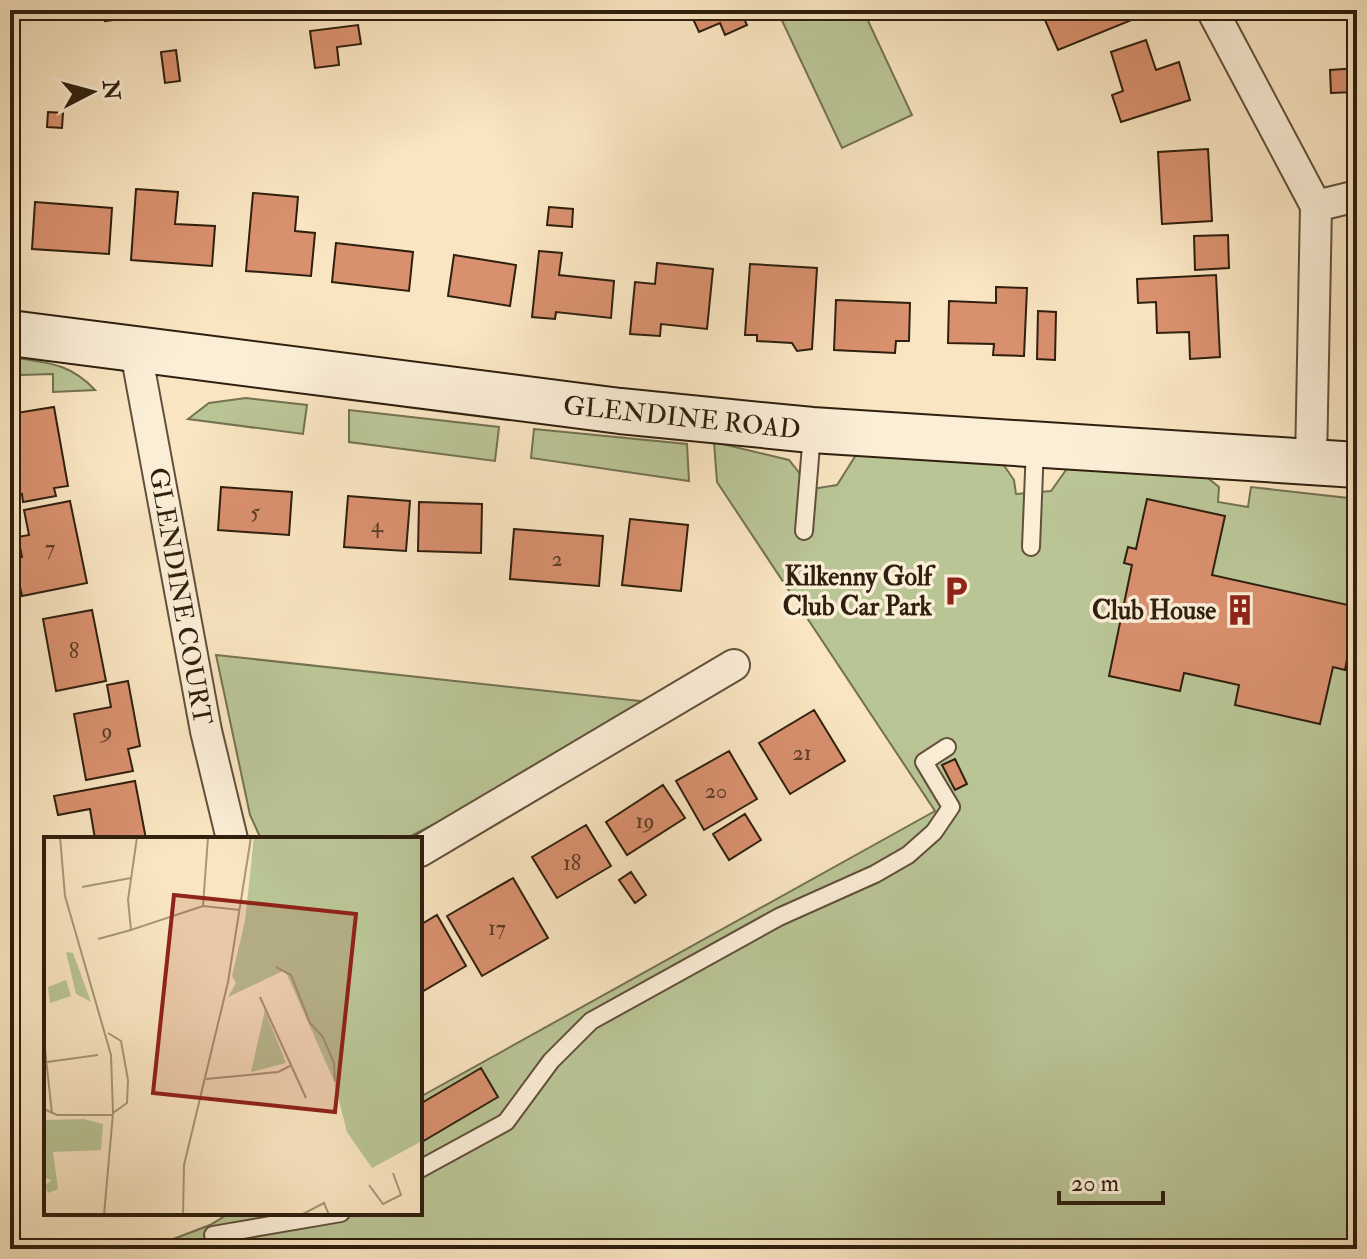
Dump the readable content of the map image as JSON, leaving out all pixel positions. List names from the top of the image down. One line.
{"streets":{"street":["GLENDINE ROAD","GLENDINE COURT"]},"crossings":[["GLENDINE ROAD","GLENDINE COURT"]],"places":{"parking":["Kilkenny Golf Club Car Park"],"building":["Club House"]},"house_numbers":["5","4","7","2","8","9","21","20","19","18","17"],"scale_bar":"20 m","north":"right"}
